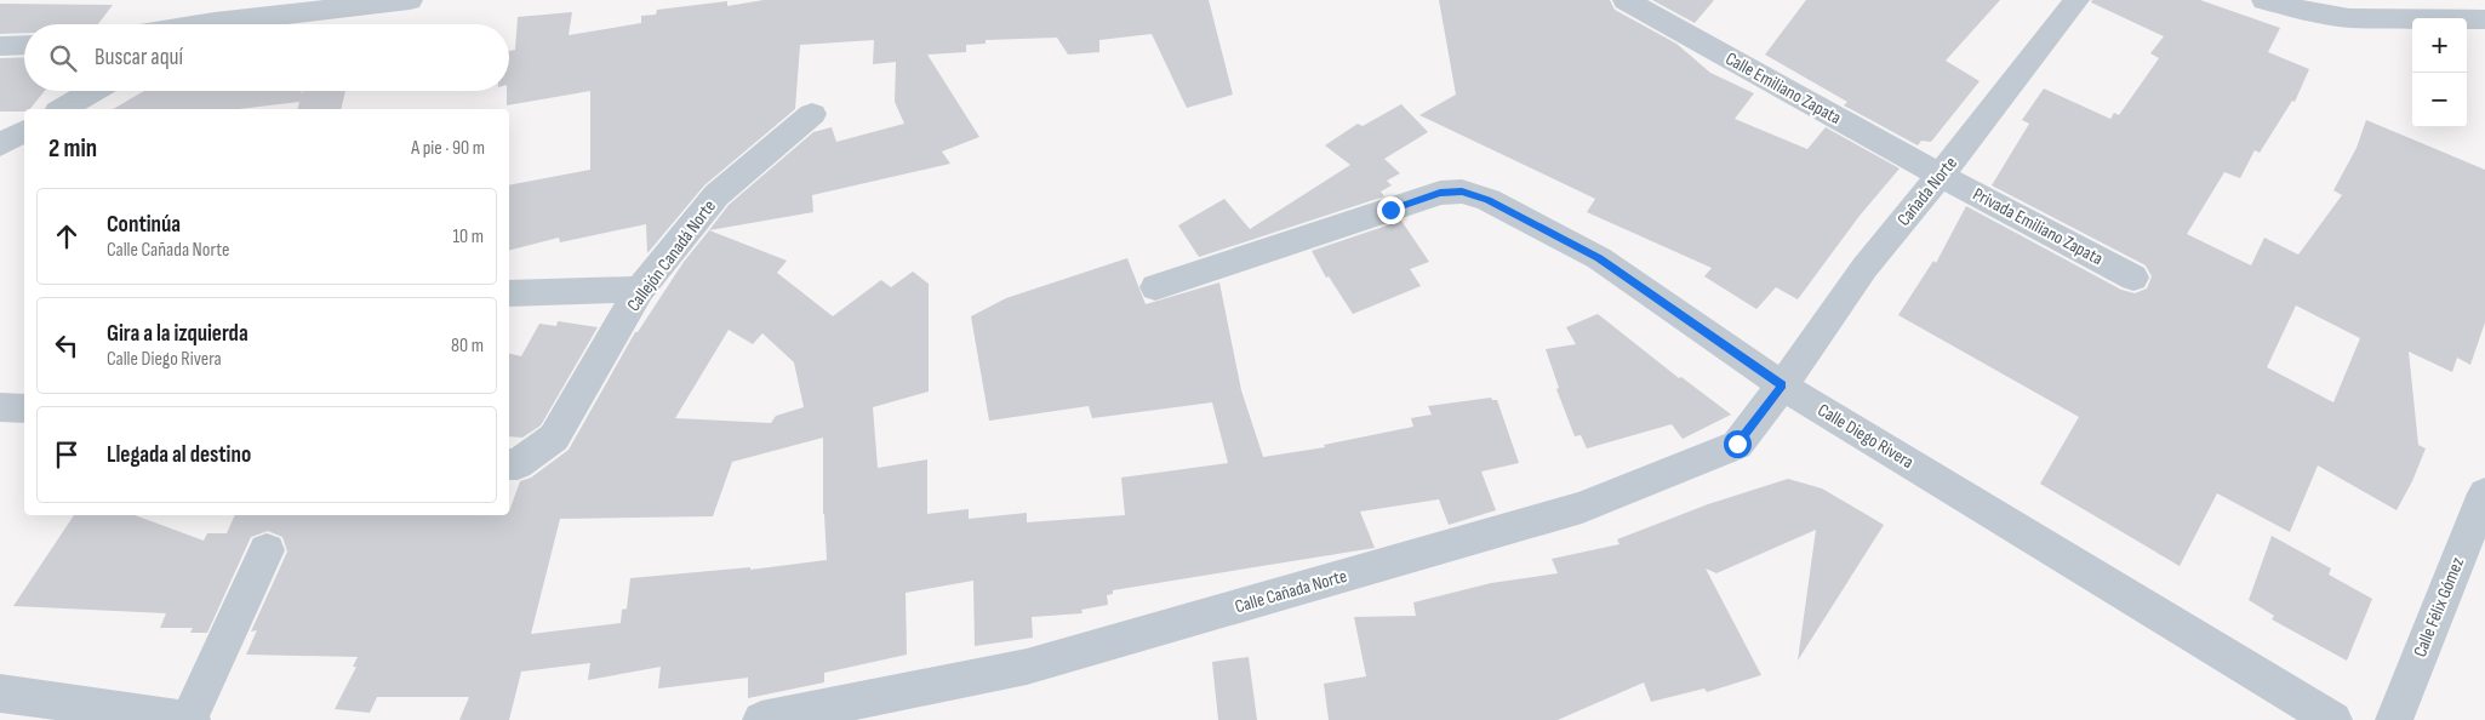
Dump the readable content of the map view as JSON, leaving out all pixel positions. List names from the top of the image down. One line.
{"streets":{"street":["Calle Emiliano Zapata","Cañada Norte","Privada Emiliano Zapata","Callejón Canadá Norte","Calle Diego Rivera","Calle Cañada Norte","Calle Félix Gómez"]},"crossings":[["Calle Emiliano Zapata","Cañada Norte"],["Calle Emiliano Zapata","Privada Emiliano Zapata"],["Cañada Norte","Privada Emiliano Zapata"],["Cañada Norte","Calle Diego Rivera"],["Cañada Norte","Calle Cañada Norte"],["Calle Diego Rivera","Calle Cañada Norte"]],"page":{"map_buttons":["+","−"],"search":"Buscar aquí","heading":["2 min","A pie · 90 m"],"list":[["Continúa","Calle Cañada Norte","10 m"],["Gira a la izquierda","Calle Diego Rivera","80 m"],"Llegada al destino"]}}
